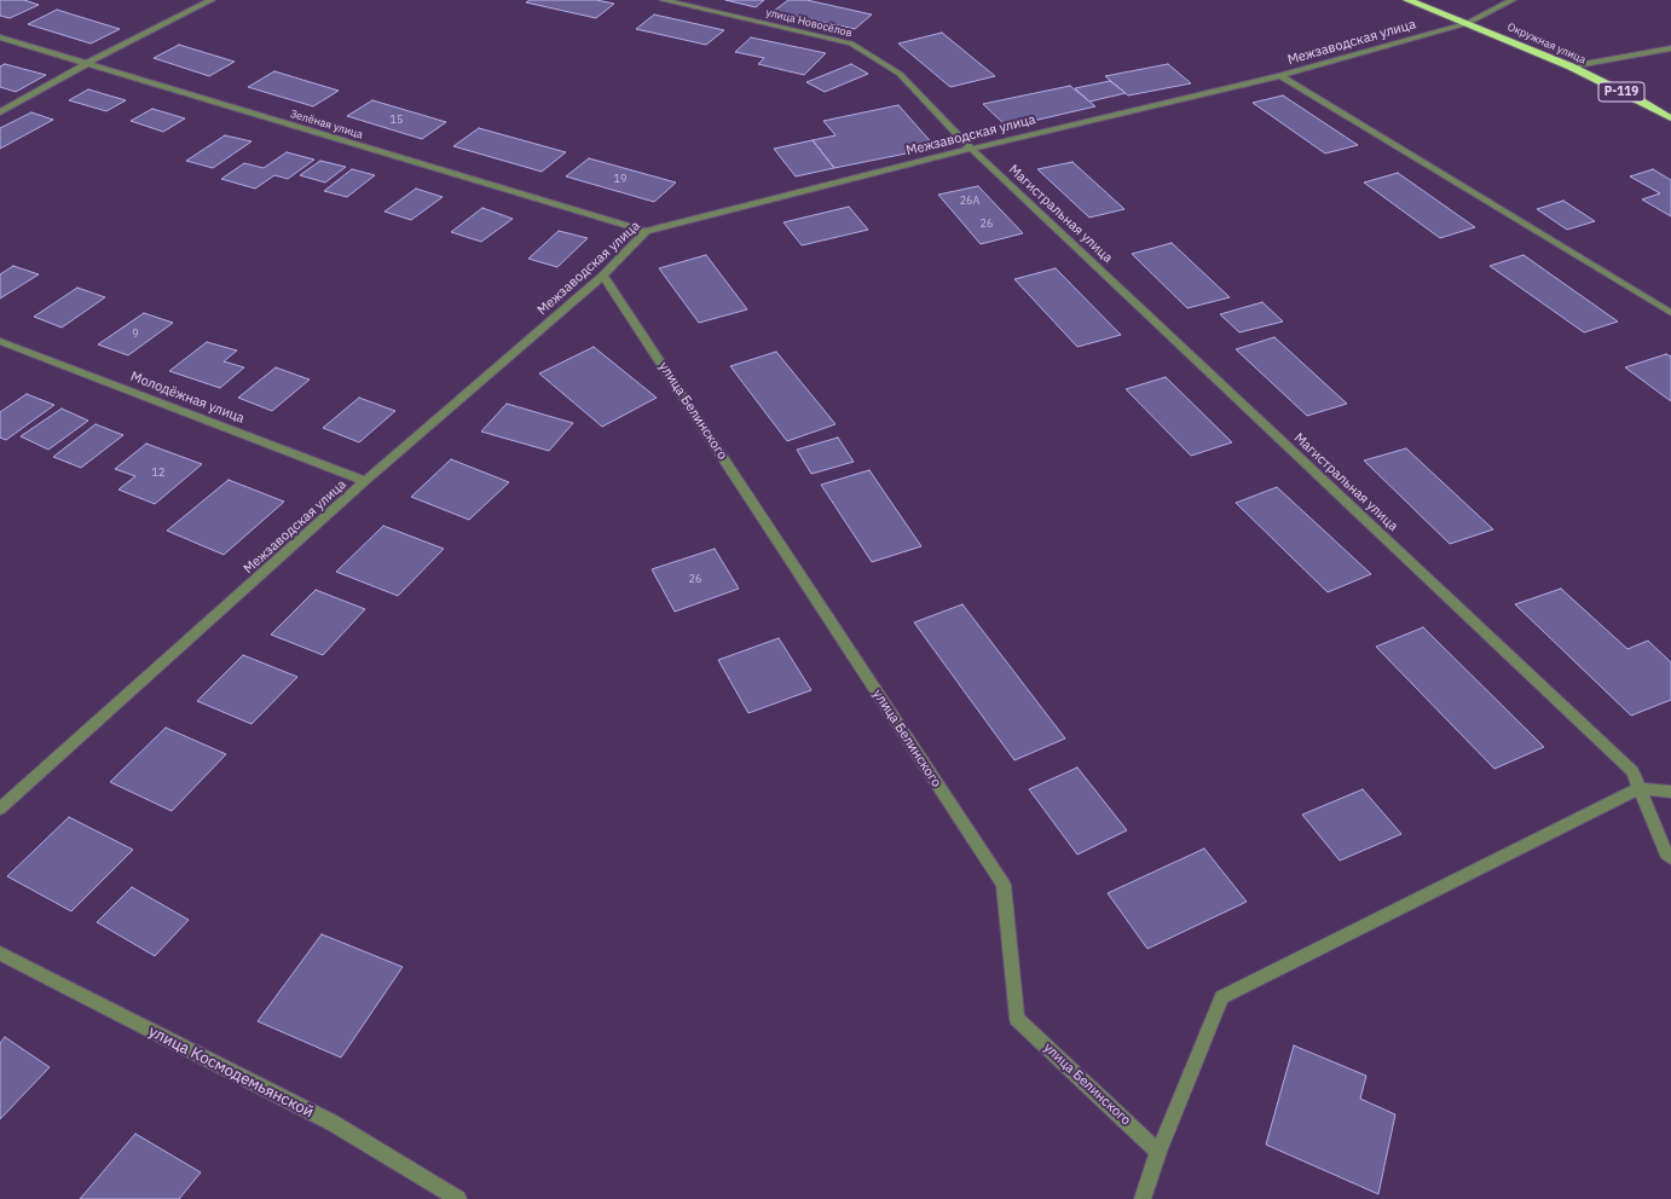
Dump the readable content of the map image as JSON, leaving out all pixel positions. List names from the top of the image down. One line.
{"streets":{"highway":["Окружная улица","Р-119"],"street":["улица Новосёлов","Межзаводская улица","Зелёная улица","Магистральная улица","Молодёжная улица","улица Белинского","улица Космодемьянской"]},"crossings":[["улица Новосёлов","Межзаводская улица"],["улица Новосёлов","Магистральная улица"],["Межзаводская улица","Окружная улица"],["Межзаводская улица","Зелёная улица"],["Межзаводская улица","Магистральная улица"],["Межзаводская улица","Молодёжная улица"],["Межзаводская улица","улица Белинского"]],"house_numbers":["15","19","26А","26","9","12","26"]}
